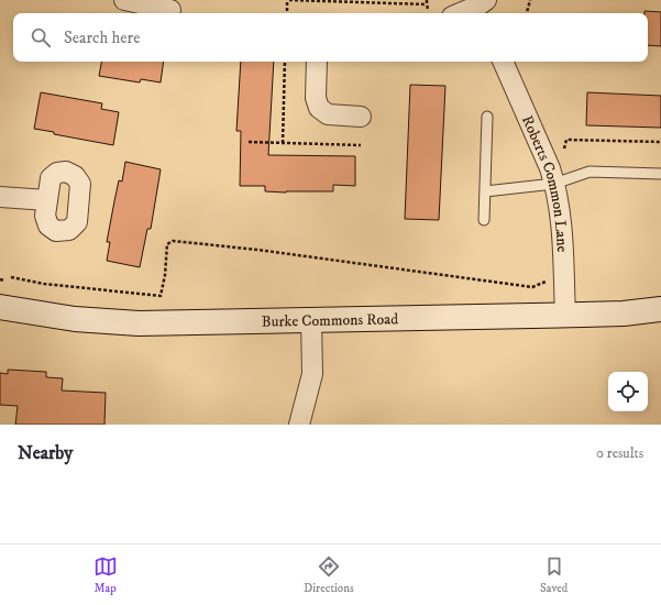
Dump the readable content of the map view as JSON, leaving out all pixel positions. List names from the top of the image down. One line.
{"streets":{"street":["Roberts Common Lane","Burke Commons Road"]},"crossings":[["Roberts Common Lane","Burke Commons Road"]],"page":{"search":"Search here","heading":["Nearby","0 results"],"nav":["Map","Directions","Saved"]}}
